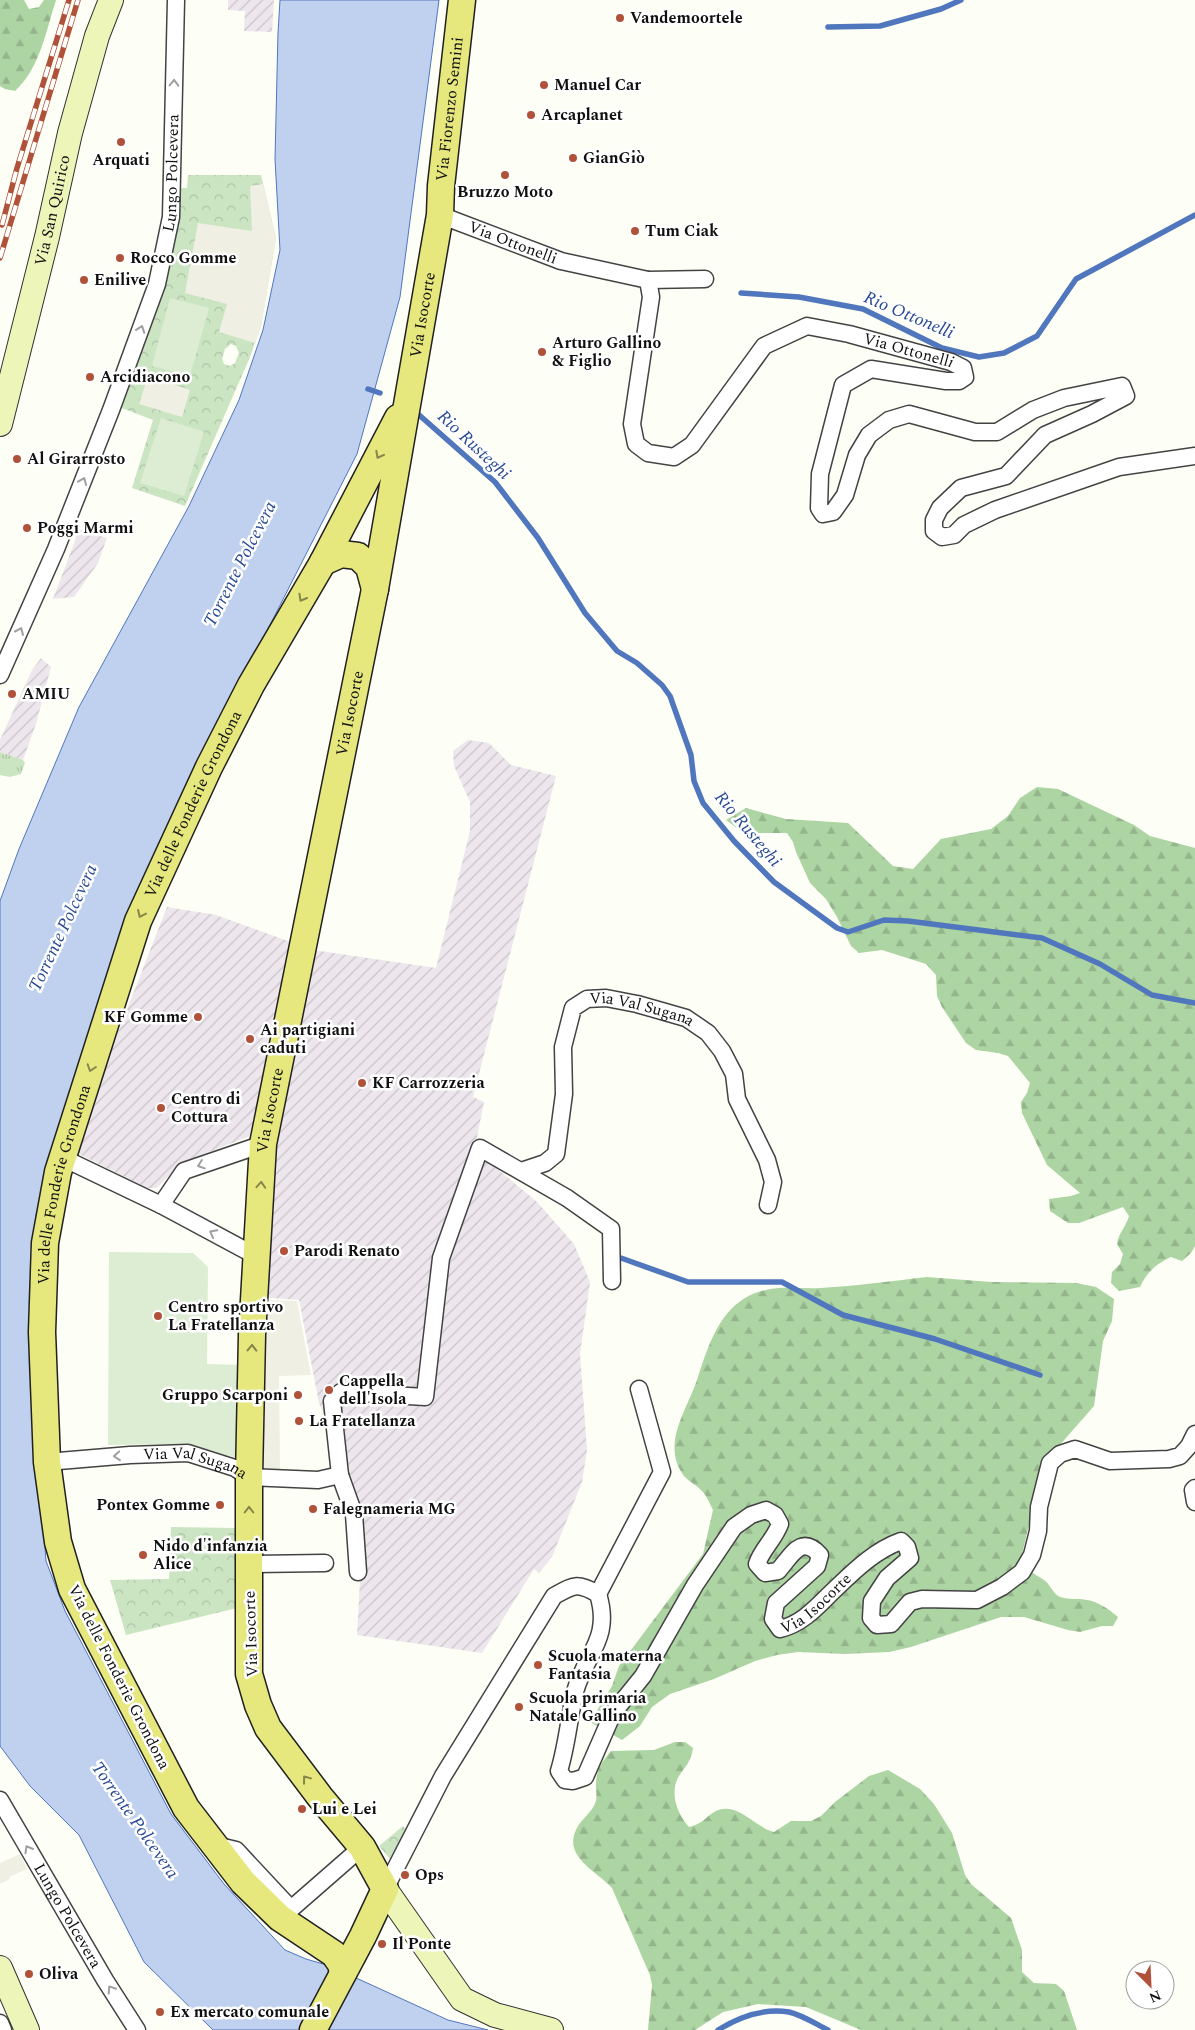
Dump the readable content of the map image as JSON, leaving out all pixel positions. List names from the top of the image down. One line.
{"streets":{"main road":["Via Fiorenzo Semini","Via San Quirico","Via Isocorte","Via delle Fonderie Grondona"],"street":["Lungo Polcevera","Via Ottonelli","Via Val Sugana"]},"crossings":[["Via Fiorenzo Semini","Via Ottonelli"],["Via Fiorenzo Semini","Via Isocorte"],["Via Ottonelli","Via Isocorte"],["Via Isocorte","Via delle Fonderie Grondona"],["Via Isocorte","Via Val Sugana"],["Via delle Fonderie Grondona","Via Val Sugana"]],"one_way":["Lungo Polcevera","Via delle Fonderie Grondona"],"water":["Rio Ottonelli","Rio Rusteghi","Torrente Polcevera"],"places":["Vandemoortele","Manuel Car","Arcaplanet","Arquati","GianGiò","Bruzzo Moto","Tum Ciak","Rocco Gomme","Enilive","Arturo Gallino & Figlio","Arcidiacono","Al Girarrosto","Poggi Marmi","AMIU","KF Gomme","Ai partigiani caduti","KF Carrozzeria","Centro di Cottura","Parodi Renato","Centro sportivo La Fratellanza","Cappella dell'Isola","Gruppo Scarponi","La Fratellanza","Pontex Gomme","Falegnameria MG","Nido d'infanzia Alice","Scuola materna Fantasia","Scuola primaria Natale Gallino","Lui e Lei","Ops","Il Ponte","Oliva","Ex mercato comunale"],"north":"bottom right"}
